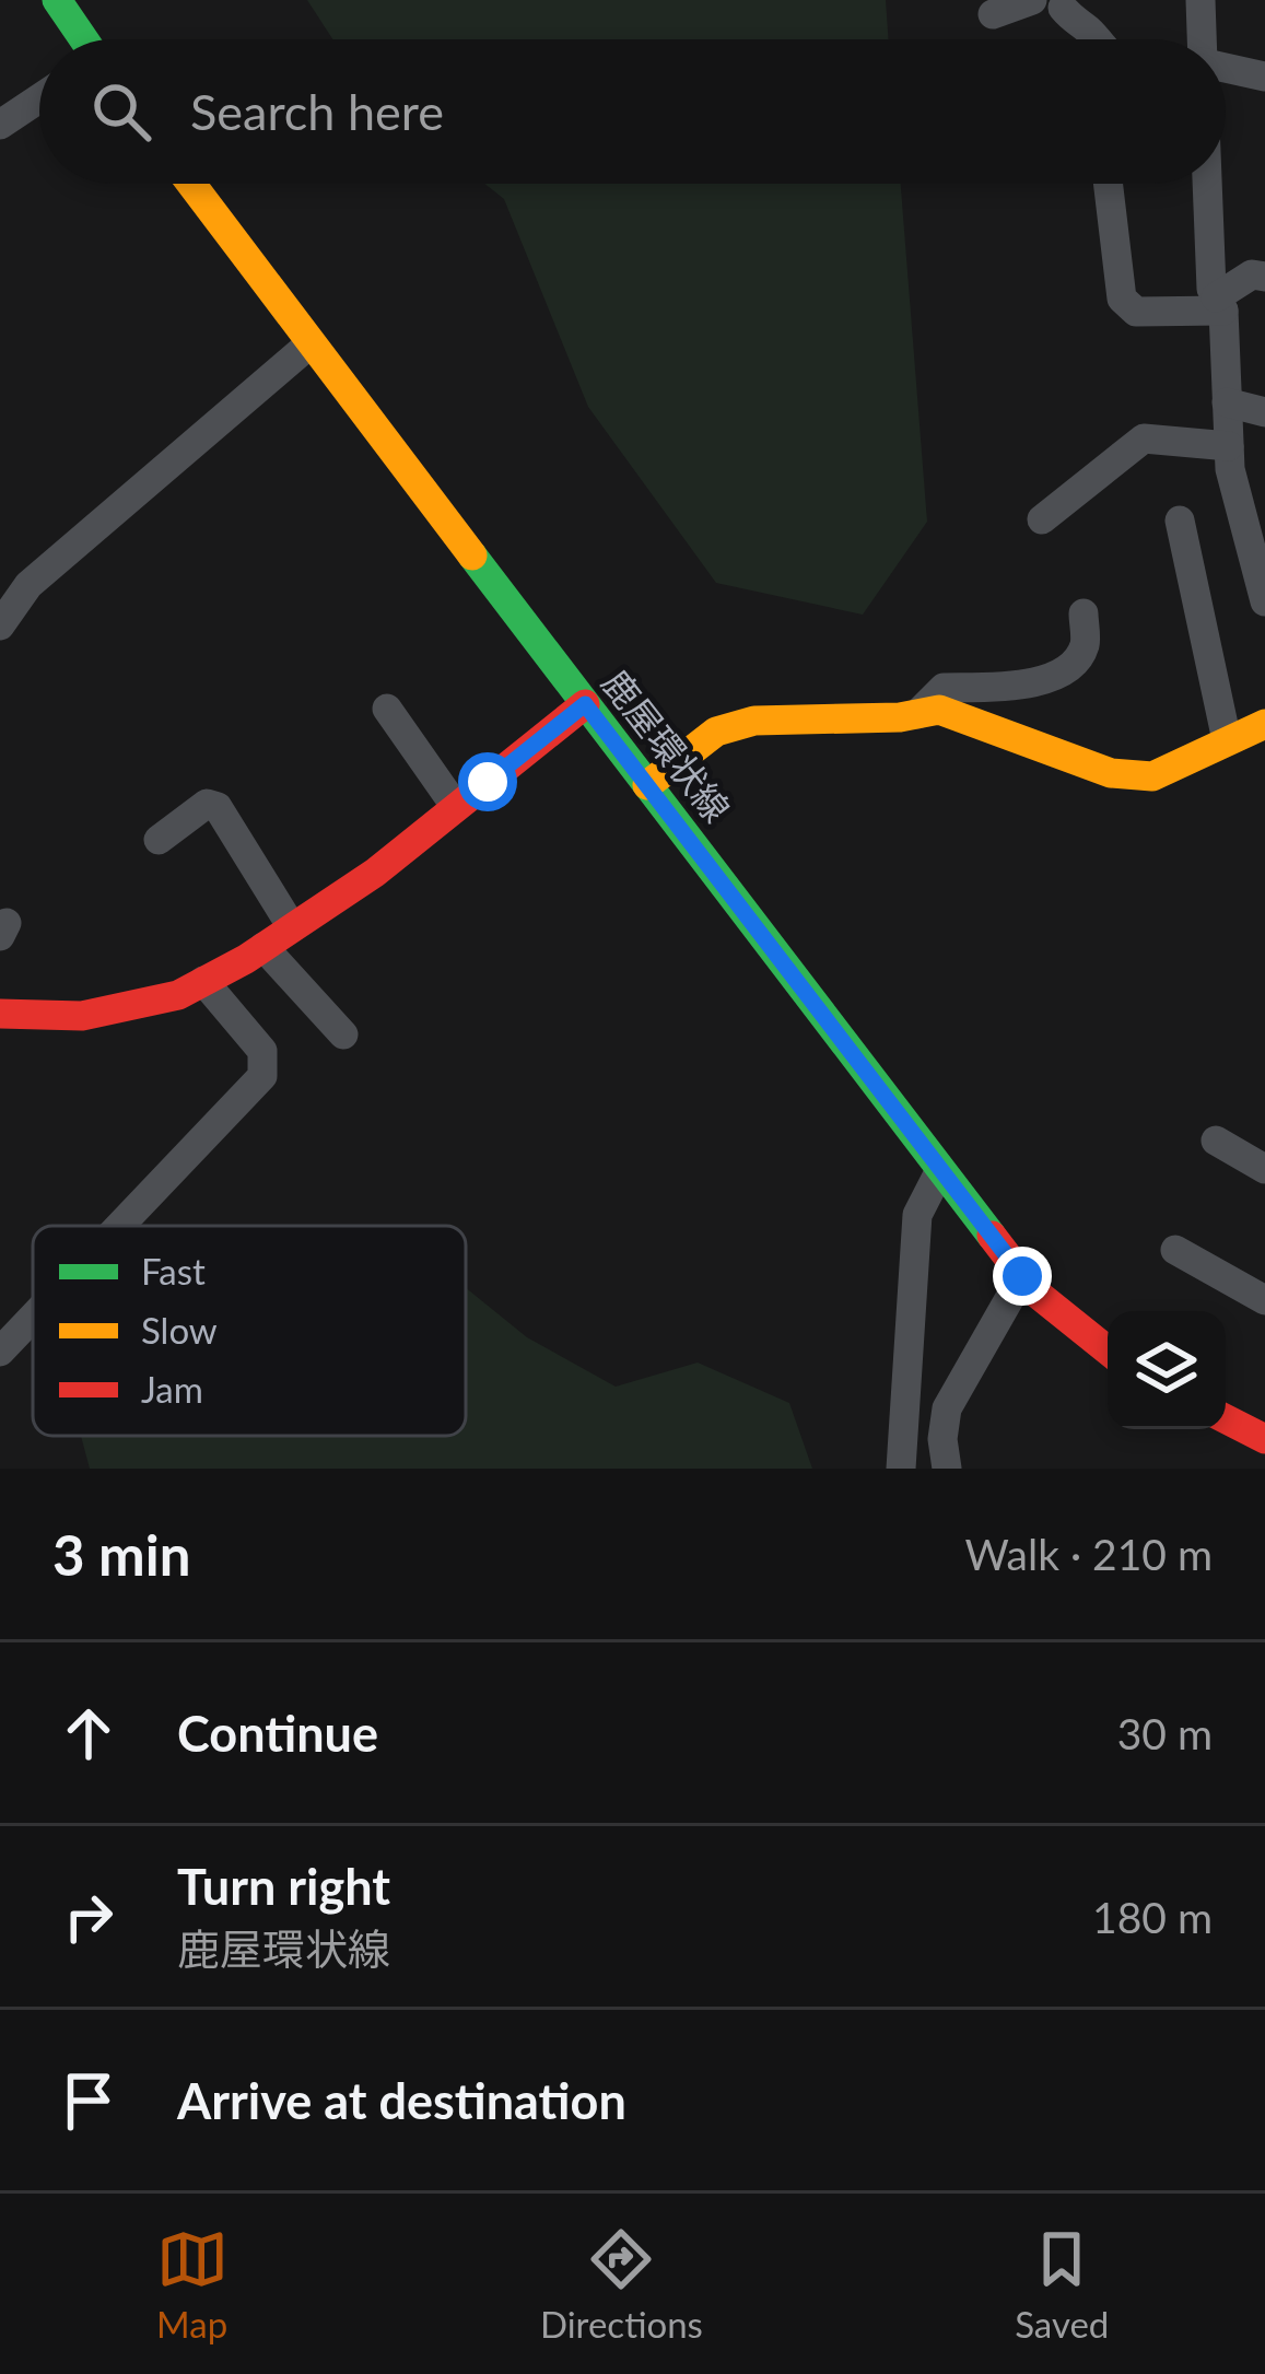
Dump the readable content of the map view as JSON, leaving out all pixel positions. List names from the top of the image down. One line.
{"streets":{"main road":["鹿屋環状線"]},"legend":["Fast","Slow","Jam"],"page":{"search":"Search here","heading":["3 min","Walk · 210 m"],"list":[["Continue","30 m"],["Turn right","鹿屋環状線","180 m"],"Arrive at destination"],"nav":["Map","Directions","Saved"]}}
